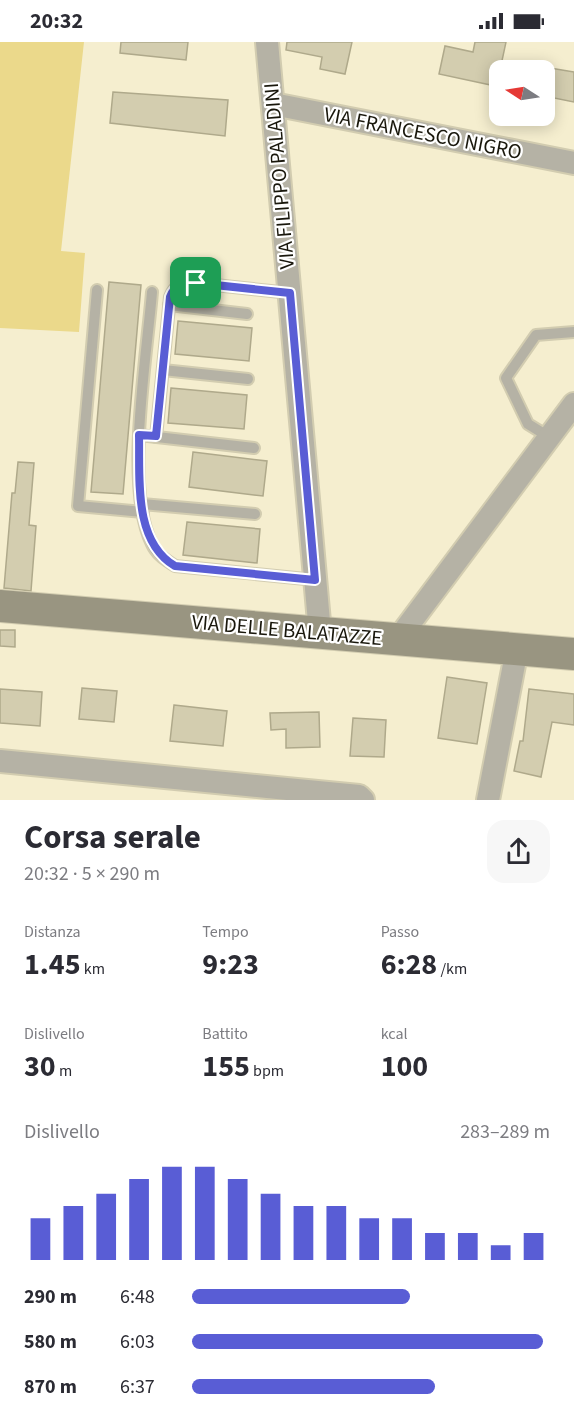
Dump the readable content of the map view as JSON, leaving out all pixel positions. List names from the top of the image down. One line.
{"streets":{"street":["VIA FRANCESCO NIGRO","VIA FILIPPO PALADINI","VIA DELLE BALATAZZE"]},"crossings":[["VIA FRANCESCO NIGRO","VIA FILIPPO PALADINI"],["VIA FILIPPO PALADINI","VIA DELLE BALATAZZE"]],"north":"left","page":{"status":"20:32","heading":["Corsa serale","20:32 · 5 × 290 m"],"stats":[["Distanza","1.45 km"],["Tempo","9:23"],["Passo","6:28 /km"],["Dislivello","30 m"],["Battito","155 bpm"],["kcal","100"]],"chart":["Dislivello","283–289 m"],"list":[{"name":"290 m","note":"6:48"},{"name":"580 m","note":"6:03"},{"name":"870 m","note":"6:37"}]}}
